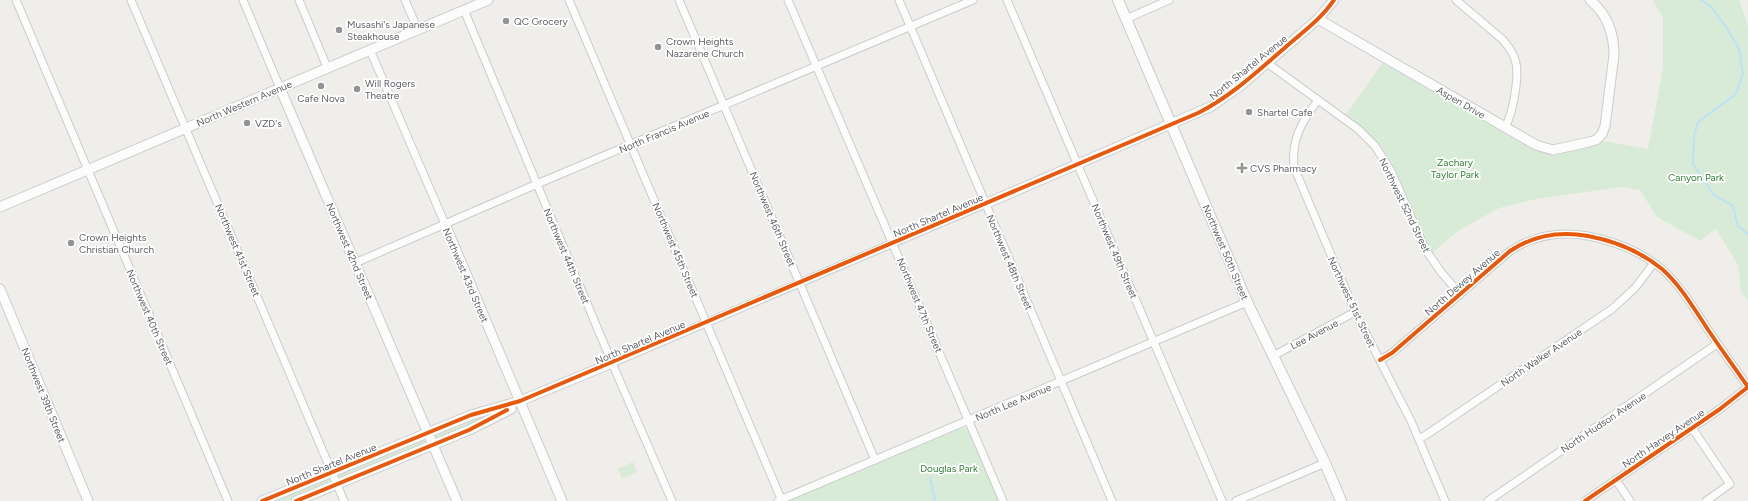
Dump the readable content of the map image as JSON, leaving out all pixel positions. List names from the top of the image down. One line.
{"streets":{"main road":["Northwest 50th Street"],"street":["North Shartel Avenue","Aspen Drive","North Western Avenue","North Francis Avenue","Northwest 52nd Street","Northwest 46th Street","Northwest 41st Street","Northwest 45th Street","Northwest 42nd Street","Northwest 49th Street","Northwest 44th Street","Northwest 48th Street","Northwest 43rd Street","North Dewey Avenue","Northwest 51st Street","Northwest 47th Street","Northwest 40th Street","Lee Avenue","North Walker Avenue","Northwest 39th Street","North Lee Avenue","North Hudson Avenue","North Harvey Avenue"]},"crossings":[["North Shartel Avenue","Aspen Drive"],["North Shartel Avenue","Northwest 52nd Street"],["North Shartel Avenue","Northwest 46th Street"],["North Shartel Avenue","Northwest 41st Street"],["North Shartel Avenue","Northwest 45th Street"],["North Shartel Avenue","Northwest 42nd Street"],["North Shartel Avenue","Northwest 49th Street"],["North Shartel Avenue","Northwest 50th Street"],["North Shartel Avenue","Northwest 44th Street"],["North Shartel Avenue","Northwest 48th Street"],["North Shartel Avenue","Northwest 43rd Street"],["North Shartel Avenue","Northwest 47th Street"],["North Western Avenue","Northwest 41st Street"],["North Western Avenue","Northwest 42nd Street"],["North Western Avenue","Northwest 44th Street"],["North Western Avenue","Northwest 43rd Street"],["North Western Avenue","Northwest 40th Street"],["North Francis Avenue","Northwest 46th Street"],["North Francis Avenue","Northwest 45th Street"],["North Francis Avenue","Northwest 42nd Street"],["North Francis Avenue","Northwest 44th Street"],["North Francis Avenue","Northwest 48th Street"],["North Francis Avenue","Northwest 43rd Street"],["North Francis Avenue","Northwest 47th Street"],["Northwest 52nd Street","North Dewey Avenue"],["Northwest 52nd Street","Northwest 51st Street"],["Northwest 46th Street","North Lee Avenue"],["Northwest 45th Street","North Lee Avenue"],["Northwest 49th Street","North Lee Avenue"],["Northwest 50th Street","Lee Avenue"],["Northwest 50th Street","North Lee Avenue"],["Northwest 48th Street","North Lee Avenue"],["North Dewey Avenue","Northwest 51st Street"],["North Dewey Avenue","North Walker Avenue"],["North Dewey Avenue","North Hudson Avenue"],["North Dewey Avenue","North Harvey Avenue"],["Northwest 51st Street","Lee Avenue"],["Northwest 51st Street","North Walker Avenue"],["Northwest 47th Street","North Lee Avenue"]],"parks":["Zachary Taylor Park","Canyon Park","Douglas Park"],"places":{"other":["QC Grocery","Musashi's Japanese Steakhouse","Crown Heights Nazarene Church","Cafe Nova","Will Rogers Theatre","Shartel Cafe","VZD's","Crown Heights Christian Church"],"health":["CVS Pharmacy"]}}
